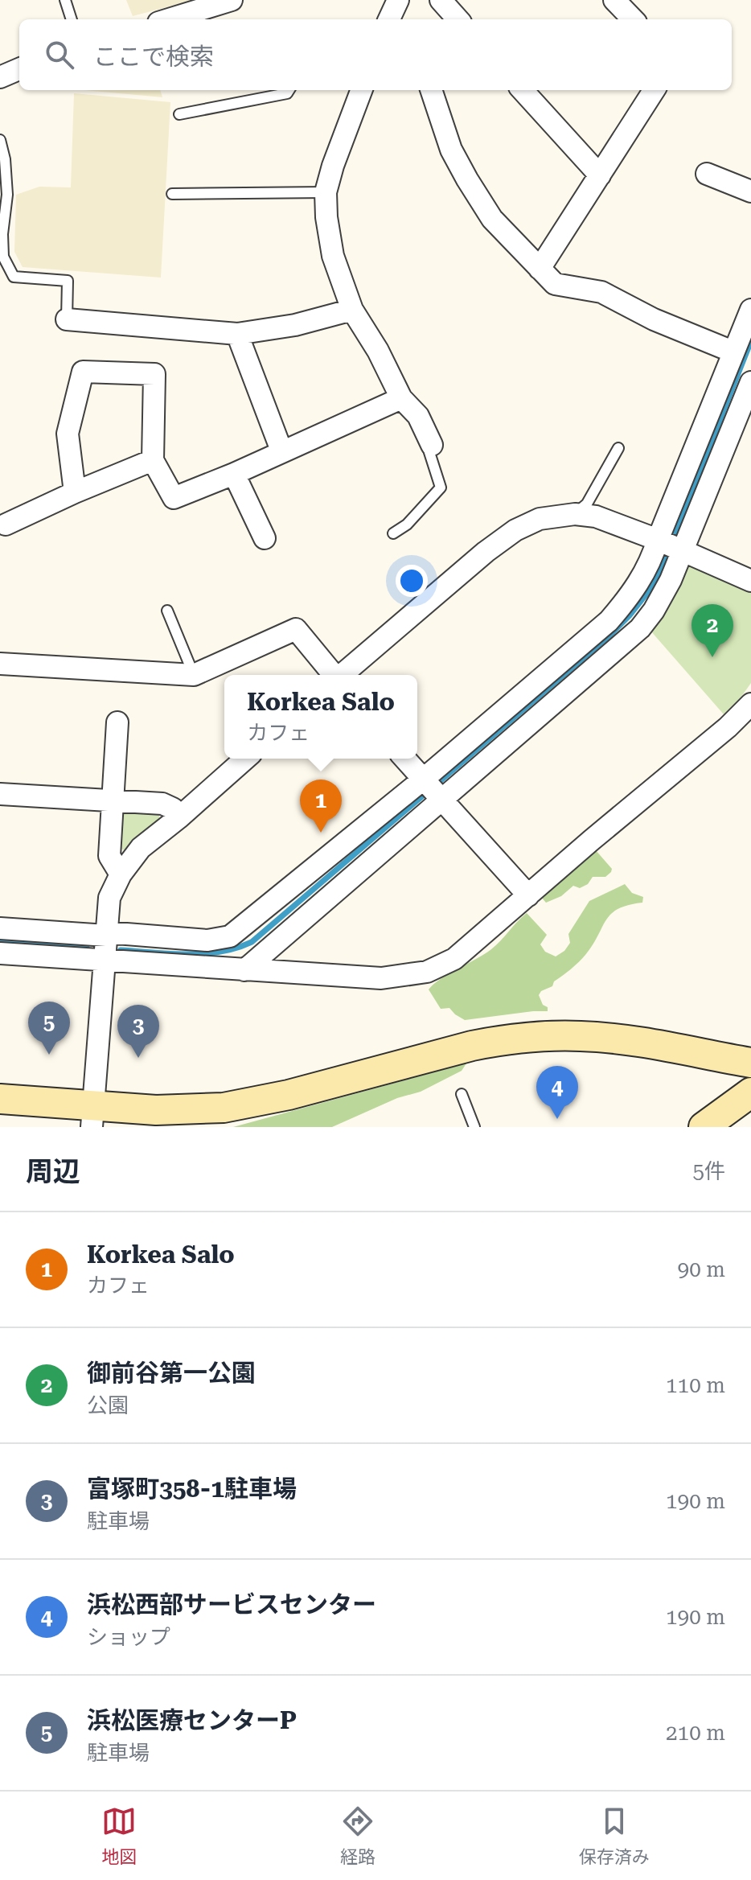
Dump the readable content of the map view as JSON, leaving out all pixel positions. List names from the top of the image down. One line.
{"page":{"search":"ここで検索","pins":["2","1","5","3","4"],"popup":["Korkea Salo","カフェ"],"heading":["周辺","5件"],"list":[{"mark":"1","name":"Korkea Salo","note":"カフェ","value":"90 m"},{"mark":"2","name":"御前谷第一公園","note":"公園","value":"110 m"},{"mark":"3","name":"富塚町358-1駐車場","note":"駐車場","value":"190 m"},{"mark":"4","name":"浜松西部サービスセンター","note":"ショップ","value":"190 m"},{"mark":"5","name":"浜松医療センターP","note":"駐車場","value":"210 m"}],"nav":["地図","経路","保存済み"]}}
